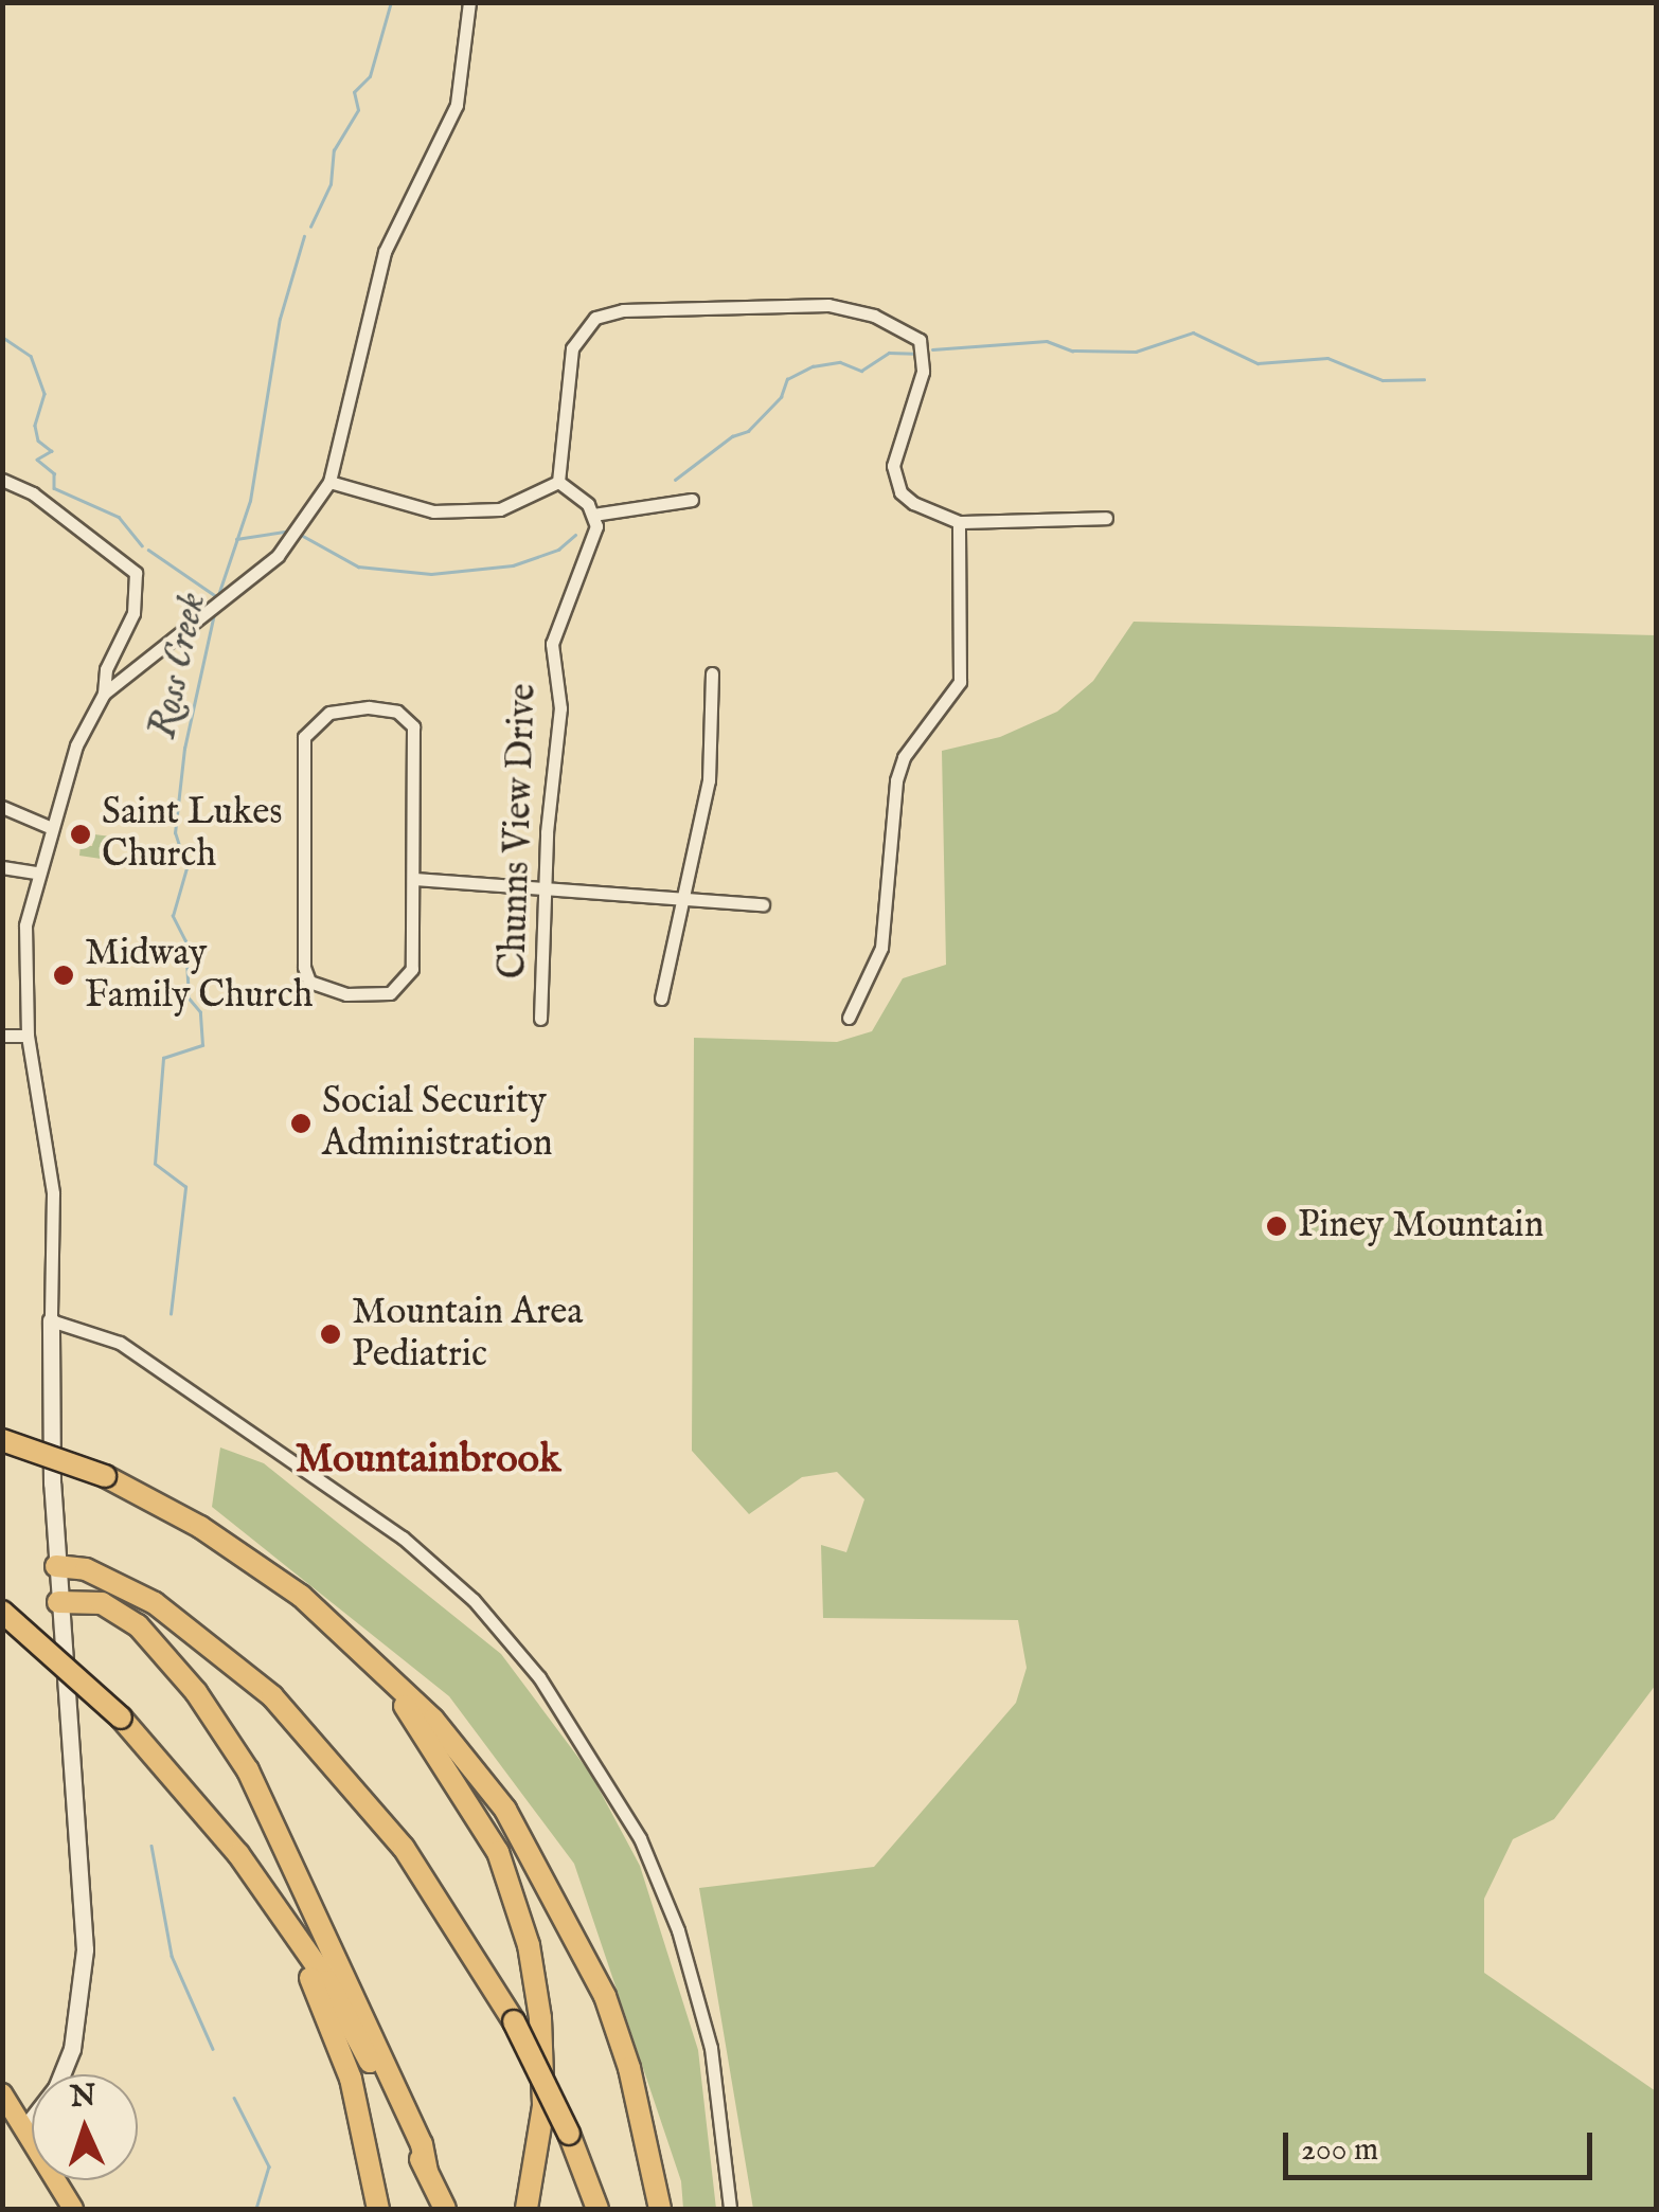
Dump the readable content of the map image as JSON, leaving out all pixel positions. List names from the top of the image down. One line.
{"streets":{"street":["Chunns View Drive"]},"districts":["Mountainbrook"],"water":["Ross Creek"],"places":["Saint Lukes Church","Midway Family Church","Social Security Administration","Piney Mountain","Mountain Area Pediatric"],"scale_bar":"200 m","north":"top"}
